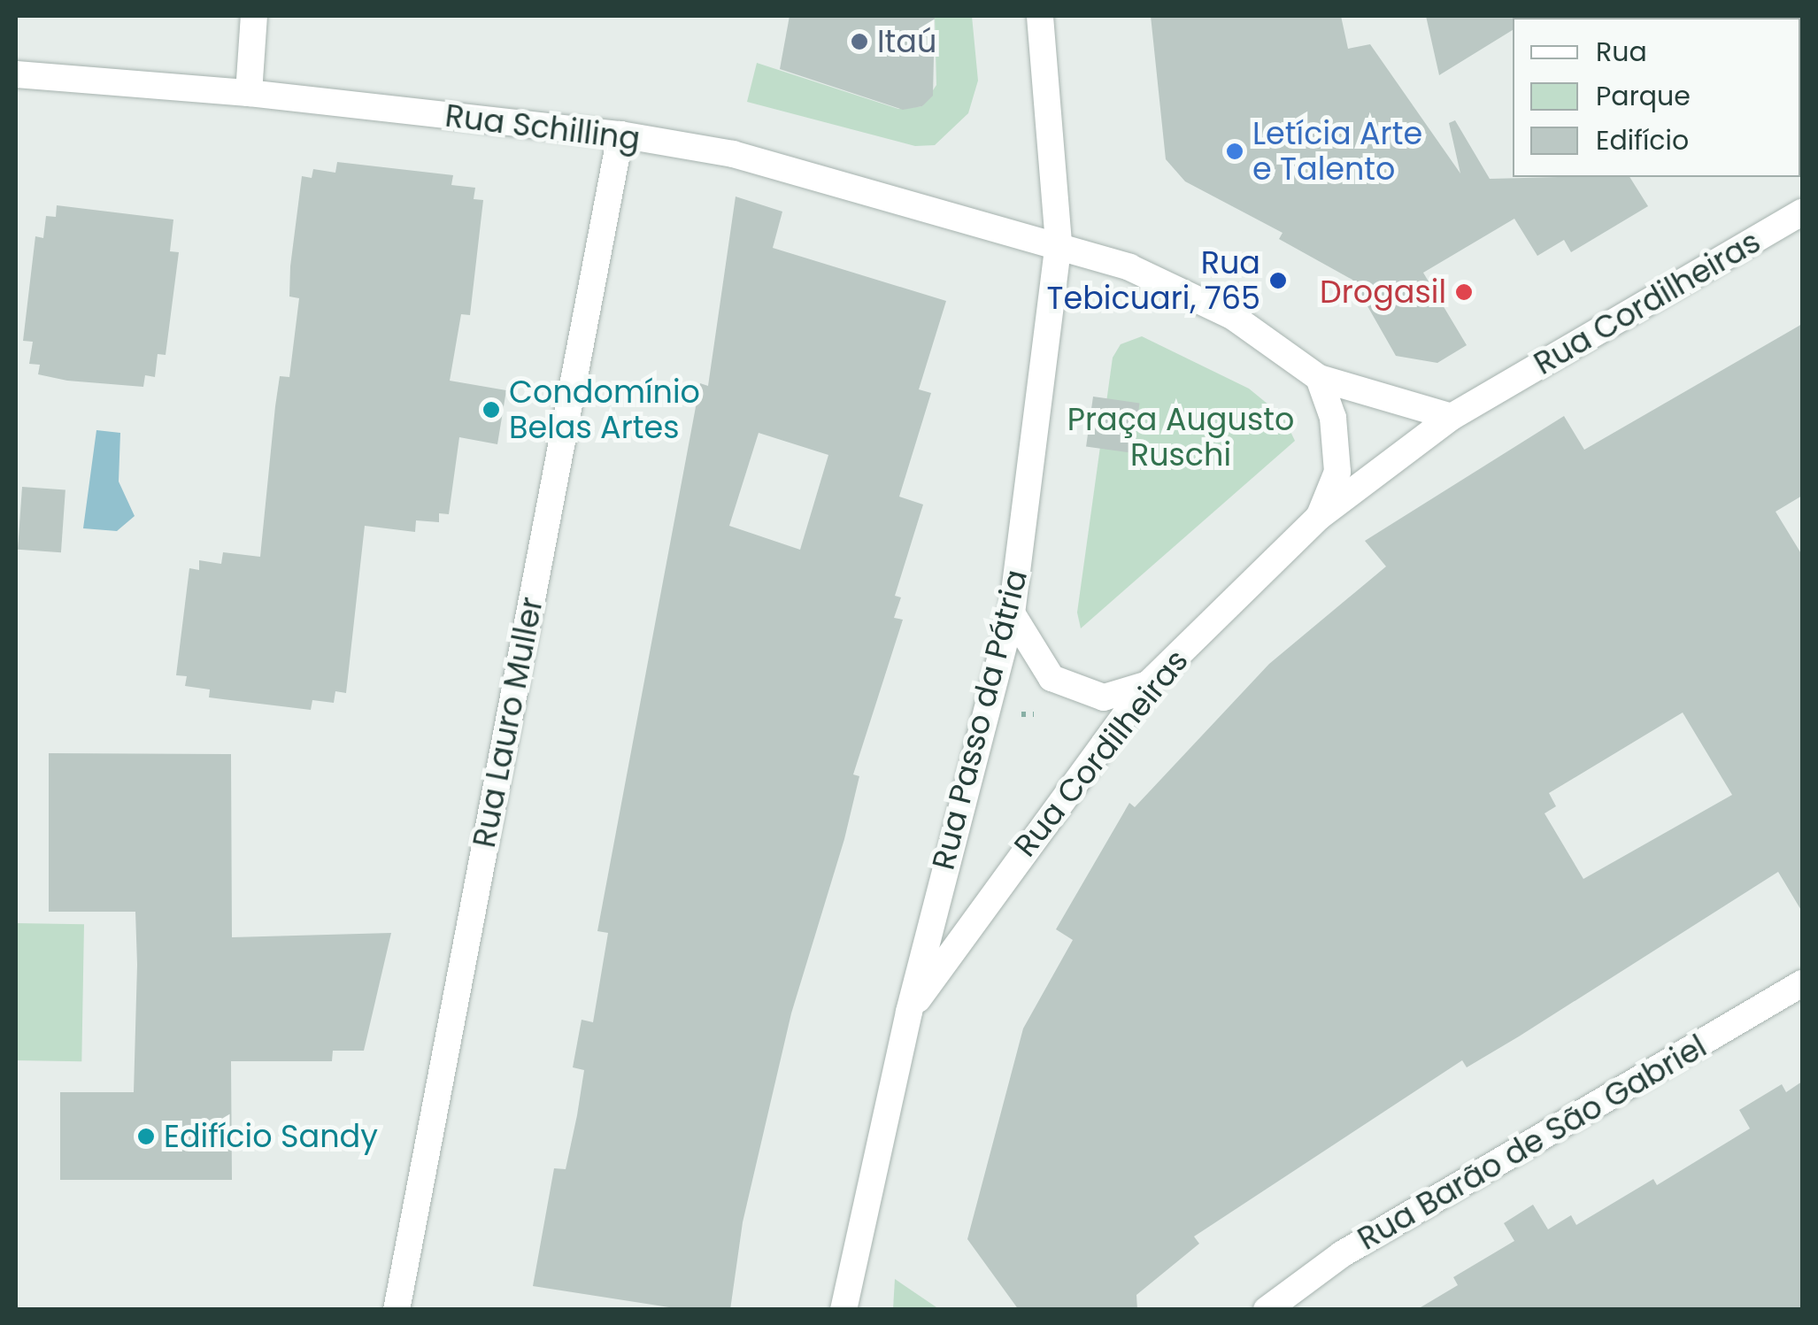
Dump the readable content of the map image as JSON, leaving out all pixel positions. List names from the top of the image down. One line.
{"streets":{"street":["Rua Schilling","Rua Cordilheiras","Rua Passo da Pátria","Rua Lauro Muller","Rua Barão de São Gabriel"]},"crossings":[["Rua Schilling","Rua Cordilheiras"],["Rua Schilling","Rua Passo da Pátria"],["Rua Schilling","Rua Lauro Muller"],["Rua Cordilheiras","Rua Passo da Pátria"]],"parks":["Praça Augusto Ruschi"],"places":["Itaú","Letícia Arte e Talento","Rua Tebicuari, 765","Drogasil","Condomínio Belas Artes","Edifício Sandy"],"legend":["Rua","Parque","Edifício"]}
